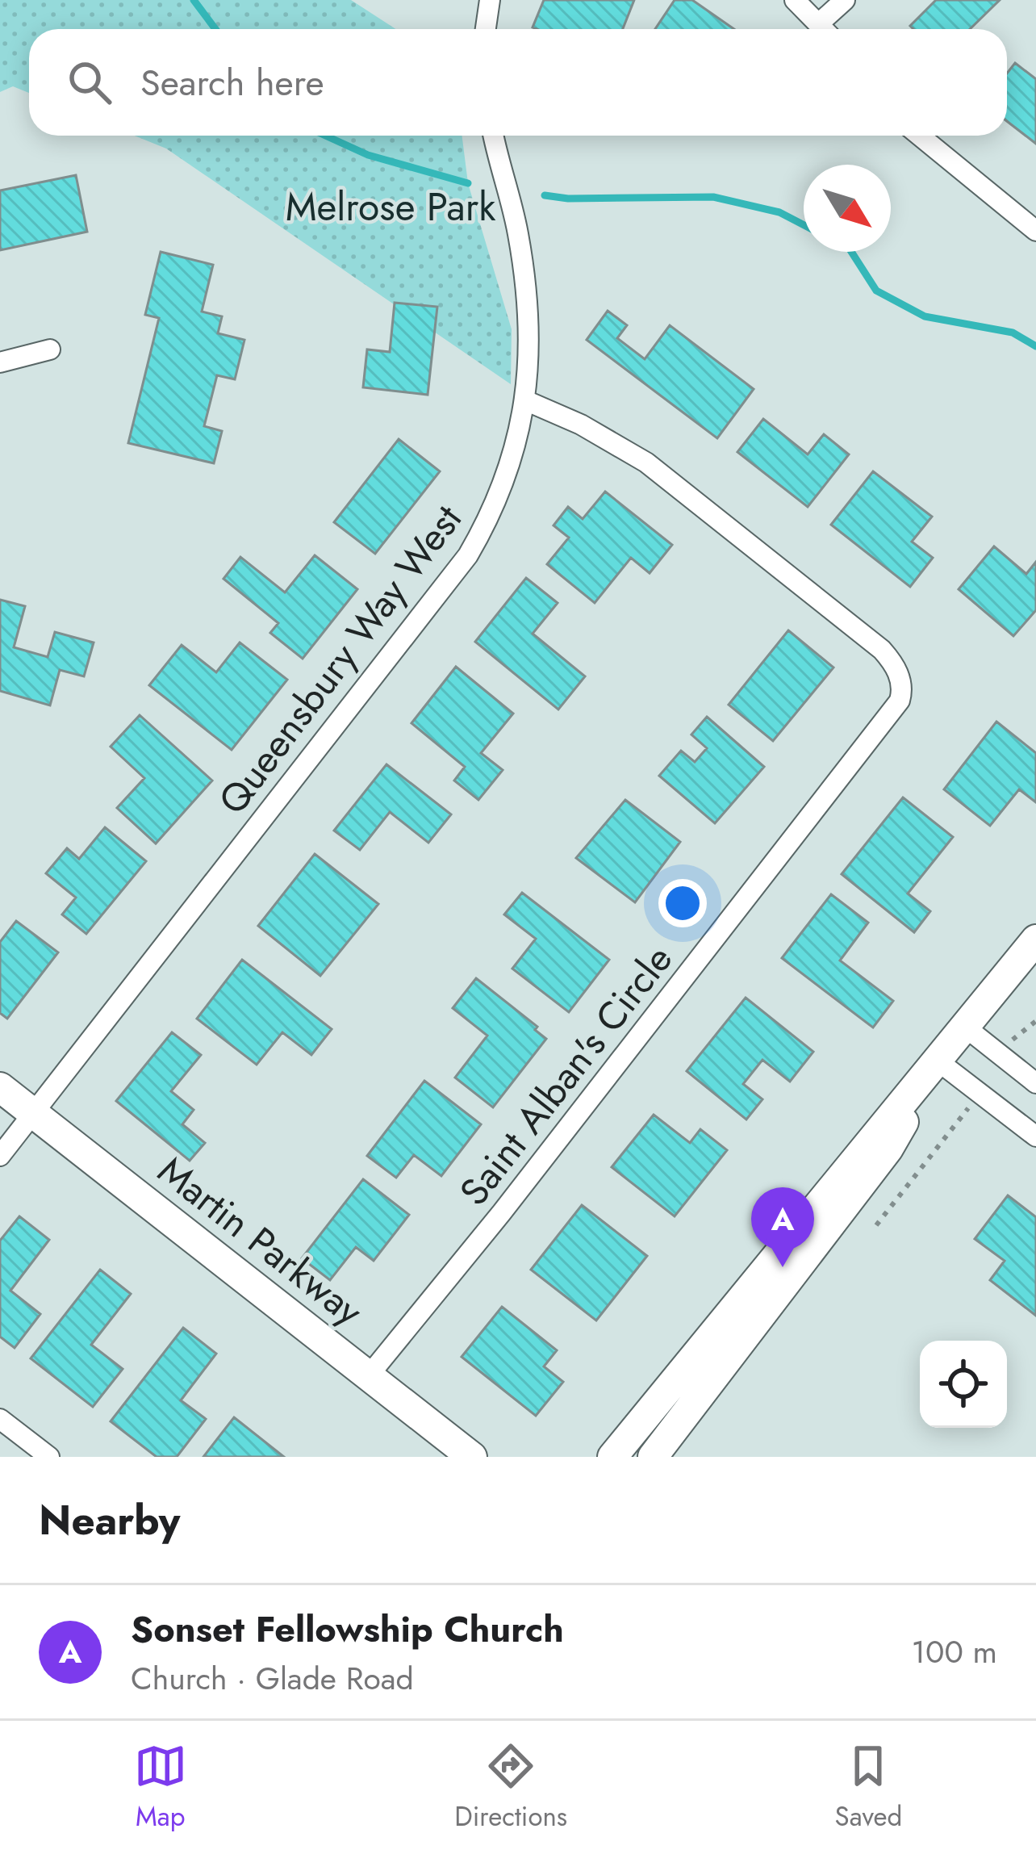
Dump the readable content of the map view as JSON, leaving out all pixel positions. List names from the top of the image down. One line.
{"streets":{"main road":["Martin Parkway"],"street":["Queensbury Way West","Saint Alban's Circle"]},"crossings":[["Queensbury Way West","Saint Alban's Circle"],["Queensbury Way West","Martin Parkway"],["Saint Alban's Circle","Martin Parkway"]],"parks":["Melrose Park"],"north":"bottom right","page":{"search":"Search here","pins":"A","heading":"Nearby","list":[{"mark":"A","name":"Sonset Fellowship Church","note":"Church · Glade Road","value":"100 m"}],"nav":["Map","Directions","Saved"]}}
